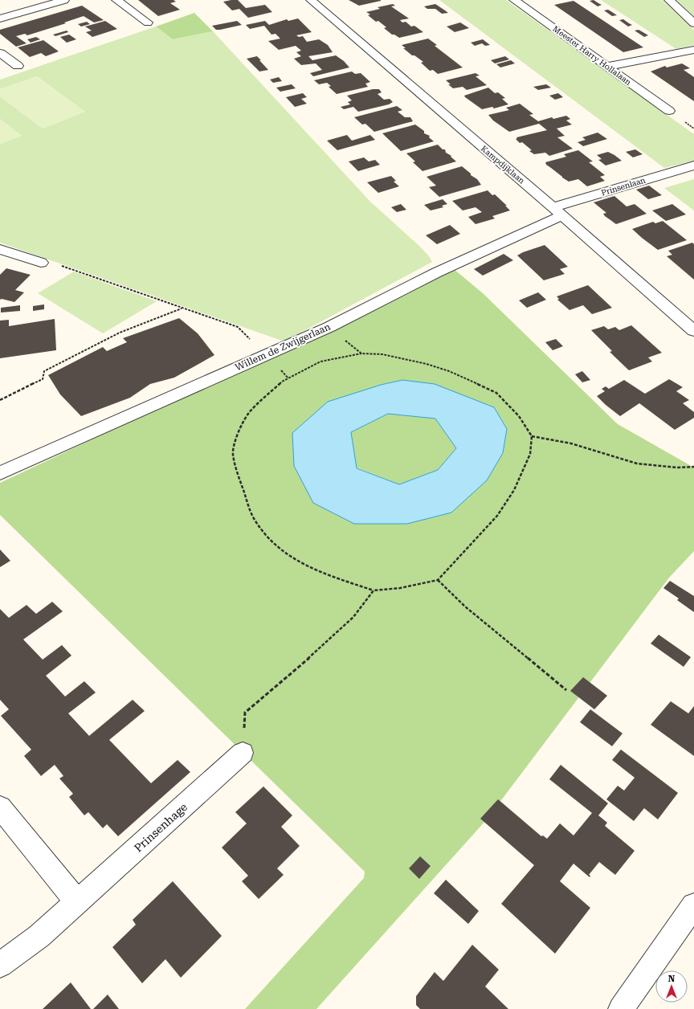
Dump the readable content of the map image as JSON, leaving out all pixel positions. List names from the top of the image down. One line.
{"streets":{"street":["Meester Harry Hollalaan","Kampdijklaan","Prinsenlaan","Willem de Zwijgerlaan","Prinsenhage"]},"crossings":[["Kampdijklaan","Prinsenlaan"],["Kampdijklaan","Willem de Zwijgerlaan"],["Prinsenlaan","Willem de Zwijgerlaan"]],"north":"top"}
